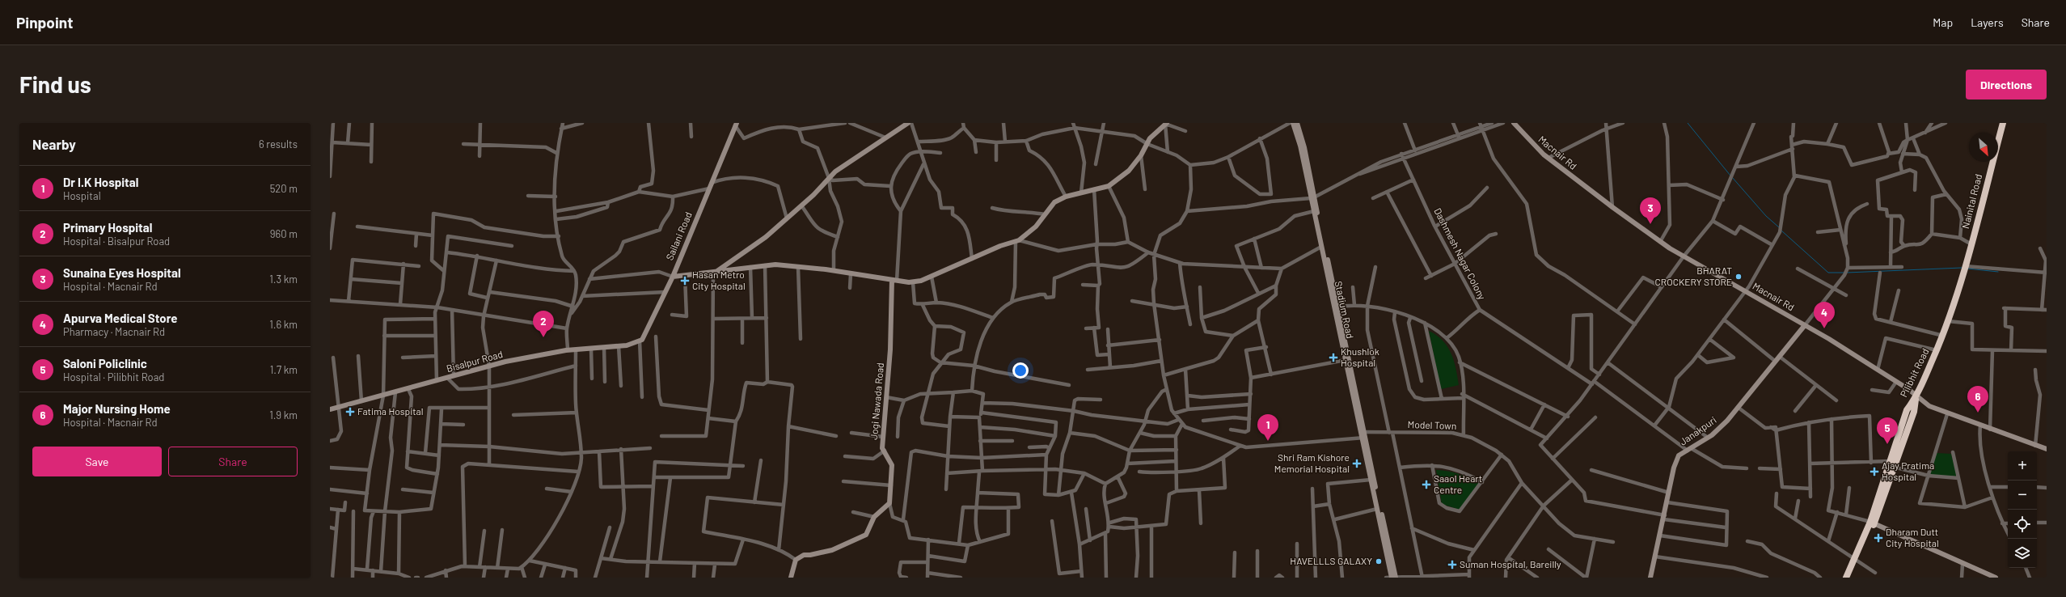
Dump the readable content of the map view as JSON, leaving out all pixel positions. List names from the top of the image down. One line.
{"streets":{"highway":["Nainital Road","Pilibhit Road"],"street":["Macnair Rd","Sailani Road","Dashmesh Nagar Colony","Stadium Road","Bisalpur Road","Jogi Nawada Road","Model Town","Janakpuri"]},"crossings":[["Macnair Rd","Pilibhit Road"],["Macnair Rd","Janakpuri"],["Nainital Road","Pilibhit Road"],["Sailani Road","Bisalpur Road"],["Dashmesh Nagar Colony","Janakpuri"],["Stadium Road","Model Town"]],"places":{"other":["BHARAT CROCKERY STORE","HAVELLLS GALAXY"],"health":["Hasan Metro City Hospital","Khushlok Hospital","Fatima Hospital","Shri Ram Kishore Memorial Hospital","Ajay Pratima Hospital","Saaol Heart Centre","Dharam Dutt City Hospital","Suman Hospital, Bareilly"]},"north":"bottom right","page":{"header":"Pinpoint","nav":["Map","Layers","Share"],"buttons":["Directions",["Save","Share"]],"title":"Find us","heading":["Nearby","6 results"],"list":[{"mark":"1","name":"Dr I.K Hospital","note":"Hospital","value":"520 m"},{"mark":"2","name":"Primary Hospital","note":"Hospital · Bisalpur Road","value":"960 m"},{"mark":"3","name":"Sunaina Eyes Hospital","note":"Hospital · Macnair Rd","value":"1.3 km"},{"mark":"4","name":"Apurva Medical Store","note":"Pharmacy · Macnair Rd","value":"1.6 km"},{"mark":"5","name":"Saloni Policlinic","note":"Hospital · Pilibhit Road","value":"1.7 km"},{"mark":"6","name":"Major Nursing Home","note":"Hospital · Macnair Rd","value":"1.9 km"}],"pins":["3","4","2","6","1","5"],"map_buttons":["+","−"]}}
